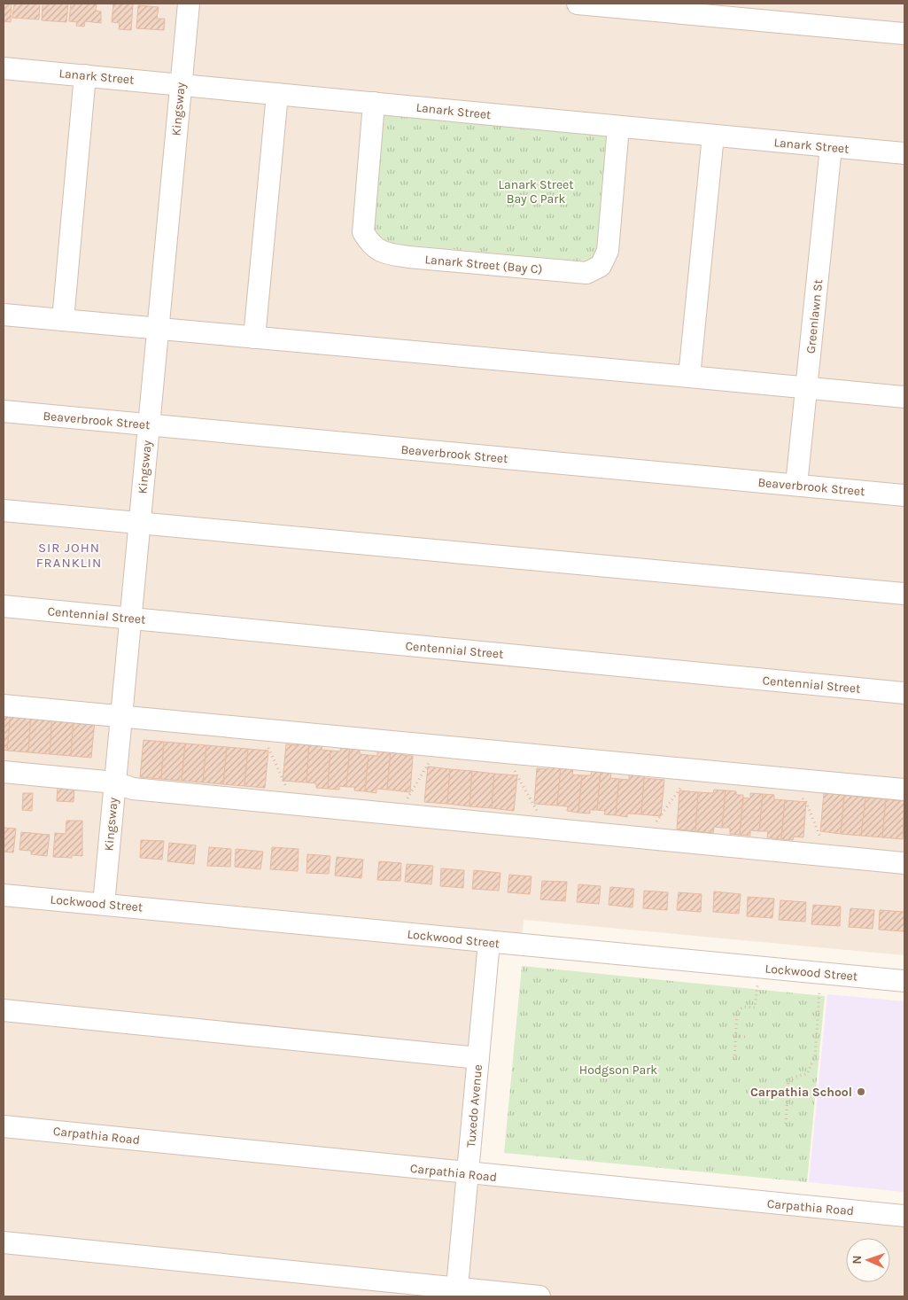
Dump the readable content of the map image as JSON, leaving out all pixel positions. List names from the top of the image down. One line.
{"streets":{"street":["Lanark Street","Kingsway","Lanark Street (Bay C)","Greenlawn St","Beaverbrook Street","Centennial Street","Lockwood Street","Tuxedo Avenue","Carpathia Road"]},"crossings":[["Lanark Street","Kingsway"],["Lanark Street","Lanark Street (Bay C)"],["Lanark Street","Greenlawn St"],["Kingsway","Beaverbrook Street"],["Kingsway","Centennial Street"],["Kingsway","Lockwood Street"],["Greenlawn St","Beaverbrook Street"],["Lockwood Street","Tuxedo Avenue"],["Tuxedo Avenue","Carpathia Road"]],"districts":["SIR JOHN FRANKLIN"],"parks":["Lanark Street Bay C Park","Hodgson Park"],"places":["Carpathia School"],"north":"left"}
